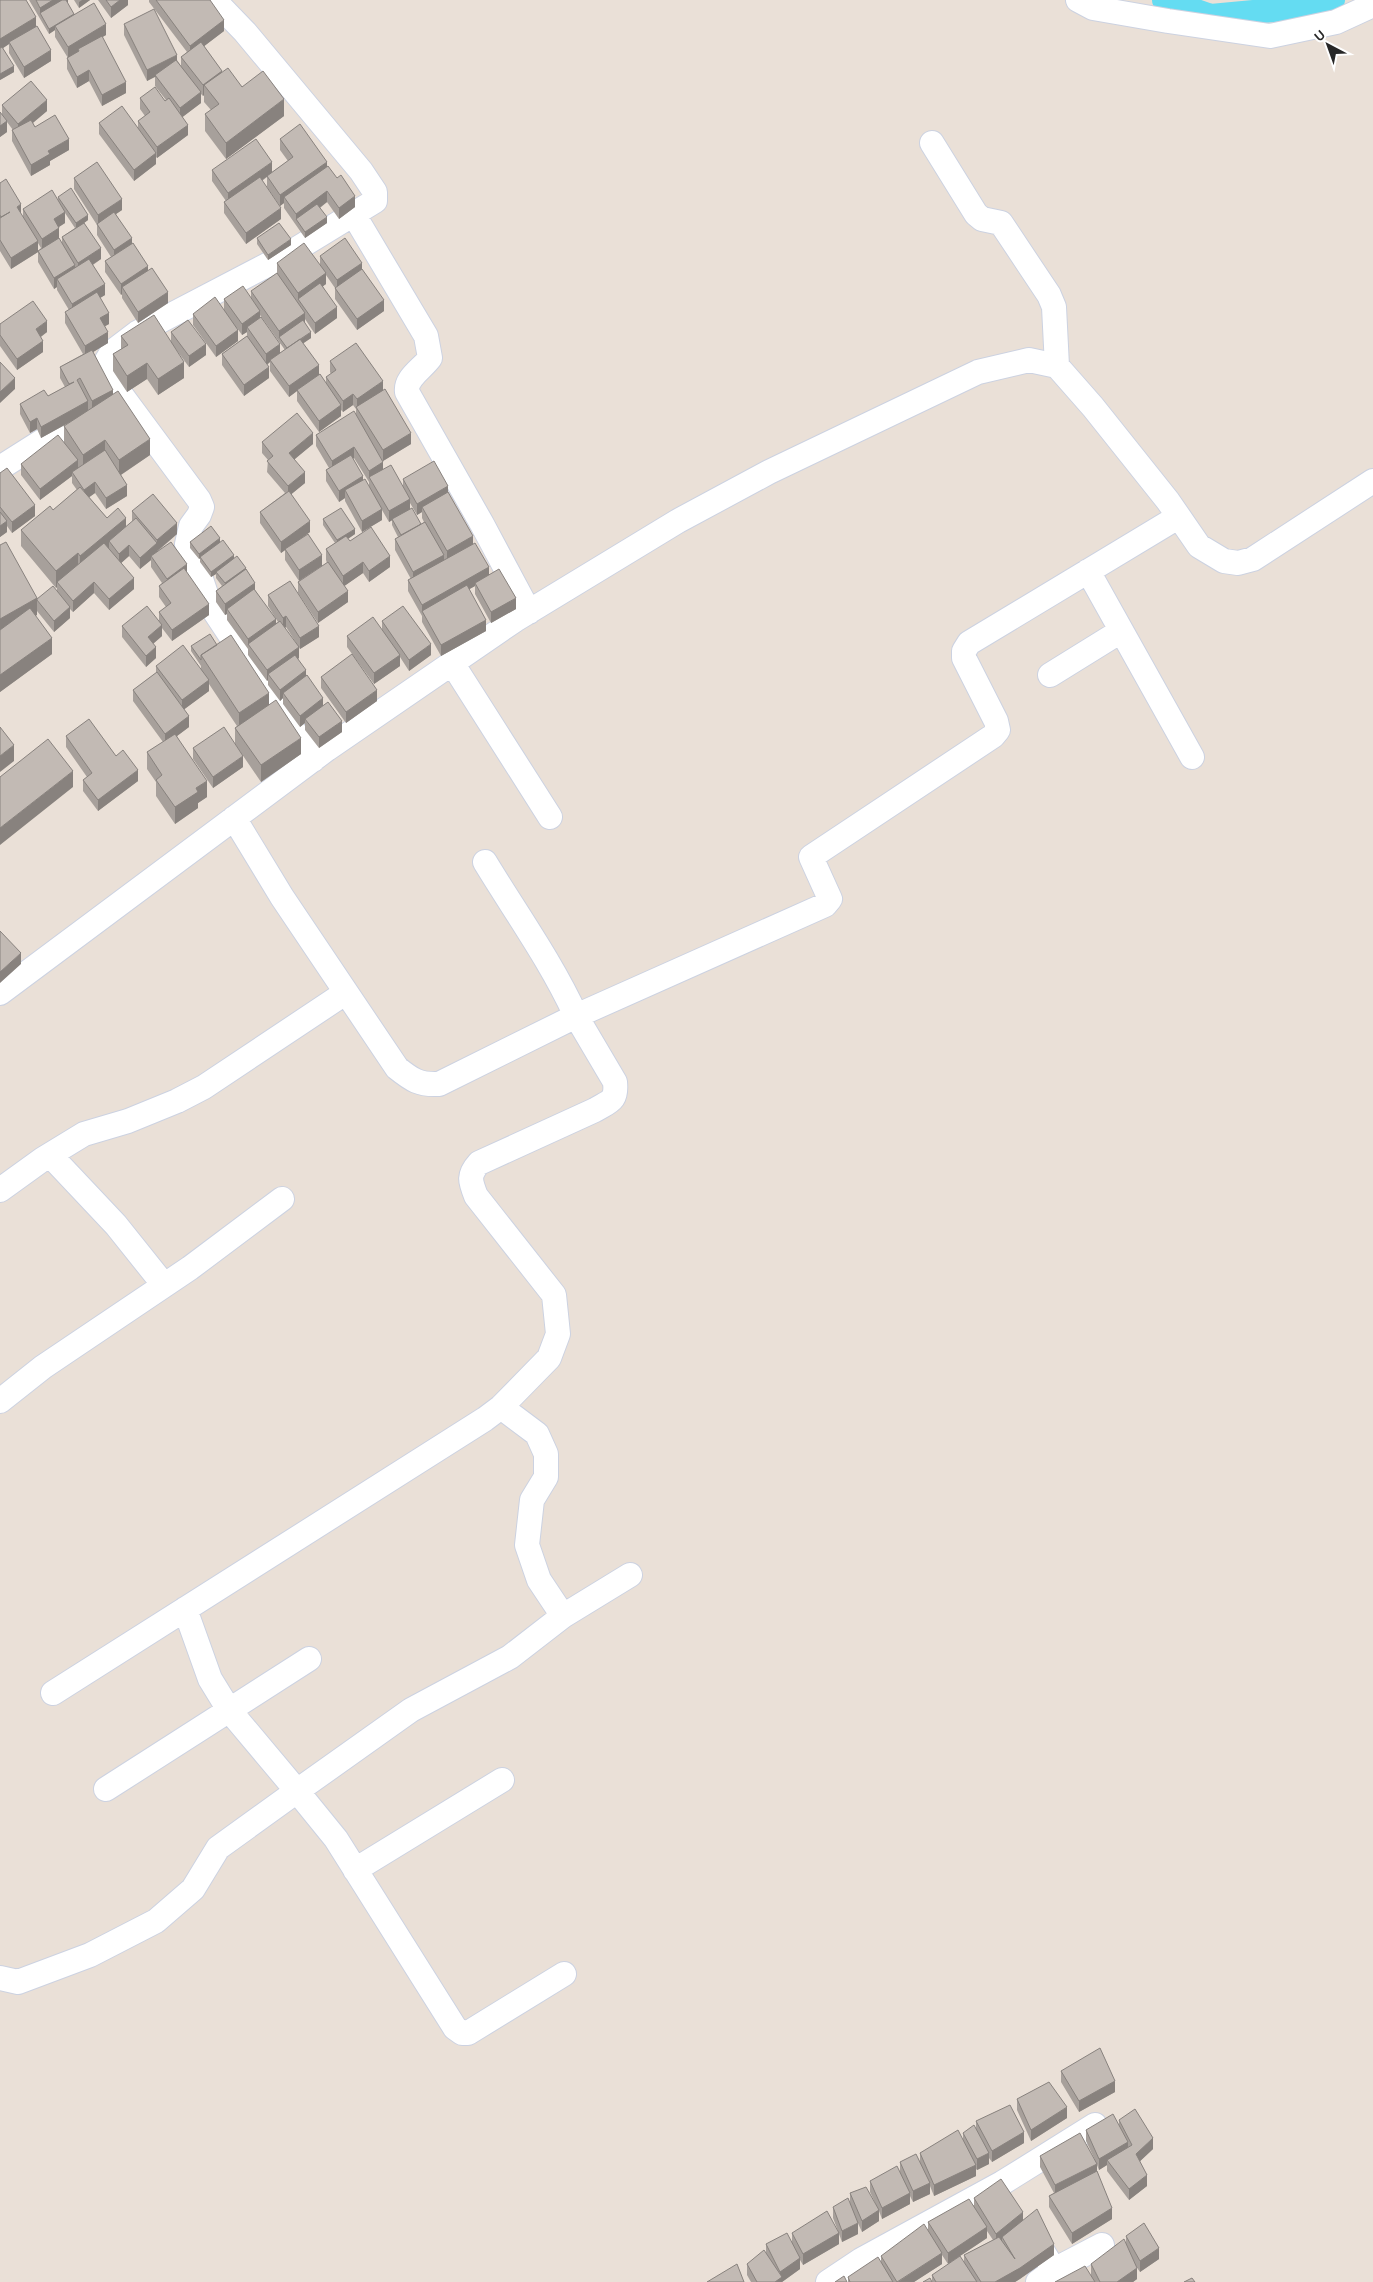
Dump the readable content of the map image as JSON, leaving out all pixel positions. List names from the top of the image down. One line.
{"north":"top left"}
